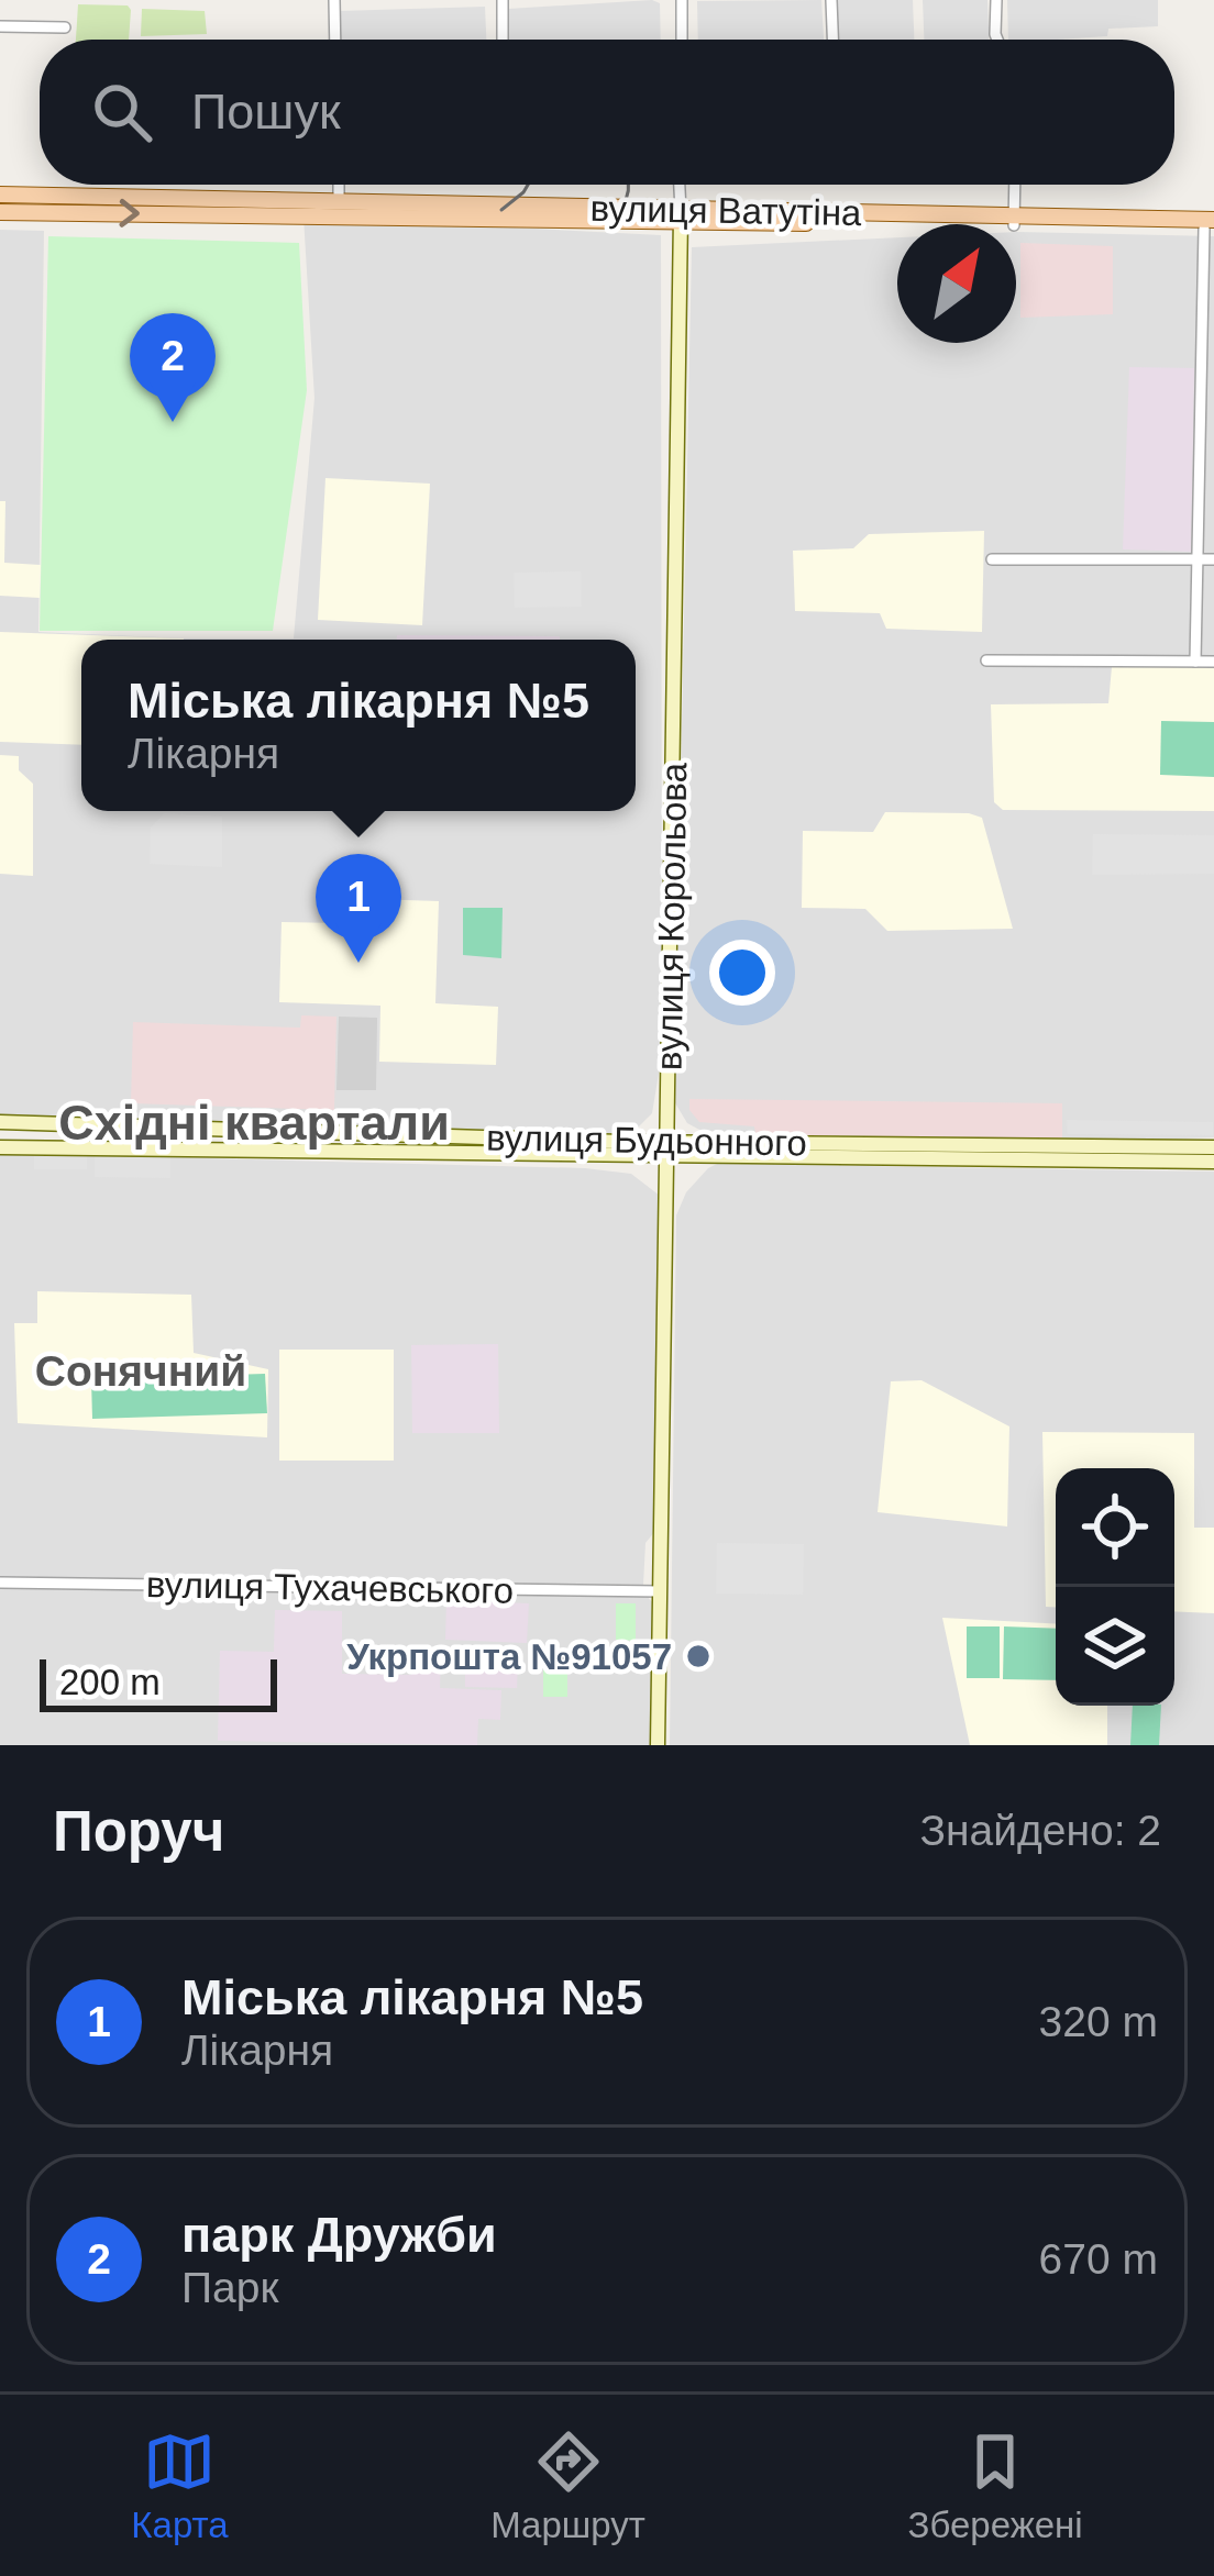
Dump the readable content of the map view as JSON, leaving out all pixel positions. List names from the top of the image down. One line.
{"streets":{"main road":["вулиця Ватутіна","вулиця Корольова","вулиця Будьонного"],"street":["вулиця Тухачевського"]},"crossings":[["вулиця Ватутіна","вулиця Корольова"],["вулиця Корольова","вулиця Будьонного"],["вулиця Корольова","вулиця Тухачевського"]],"districts":["Східні квартали","Сонячний"],"places":["Укрпошта №91057"],"scale_bar":"200 m","north":"top right","page":{"search":"Пошук","pins":["2","1"],"popup":["Міська лікарня №5","Лікарня"],"scale":"200 m","heading":["Поруч","Знайдено: 2"],"list":[{"mark":"1","name":"Міська лікарня №5","note":"Лікарня","value":"320 m"},{"mark":"2","name":"парк Дружби","note":"Парк","value":"670 m"}],"nav":["Карта","Маршрут","Збережені"]}}
